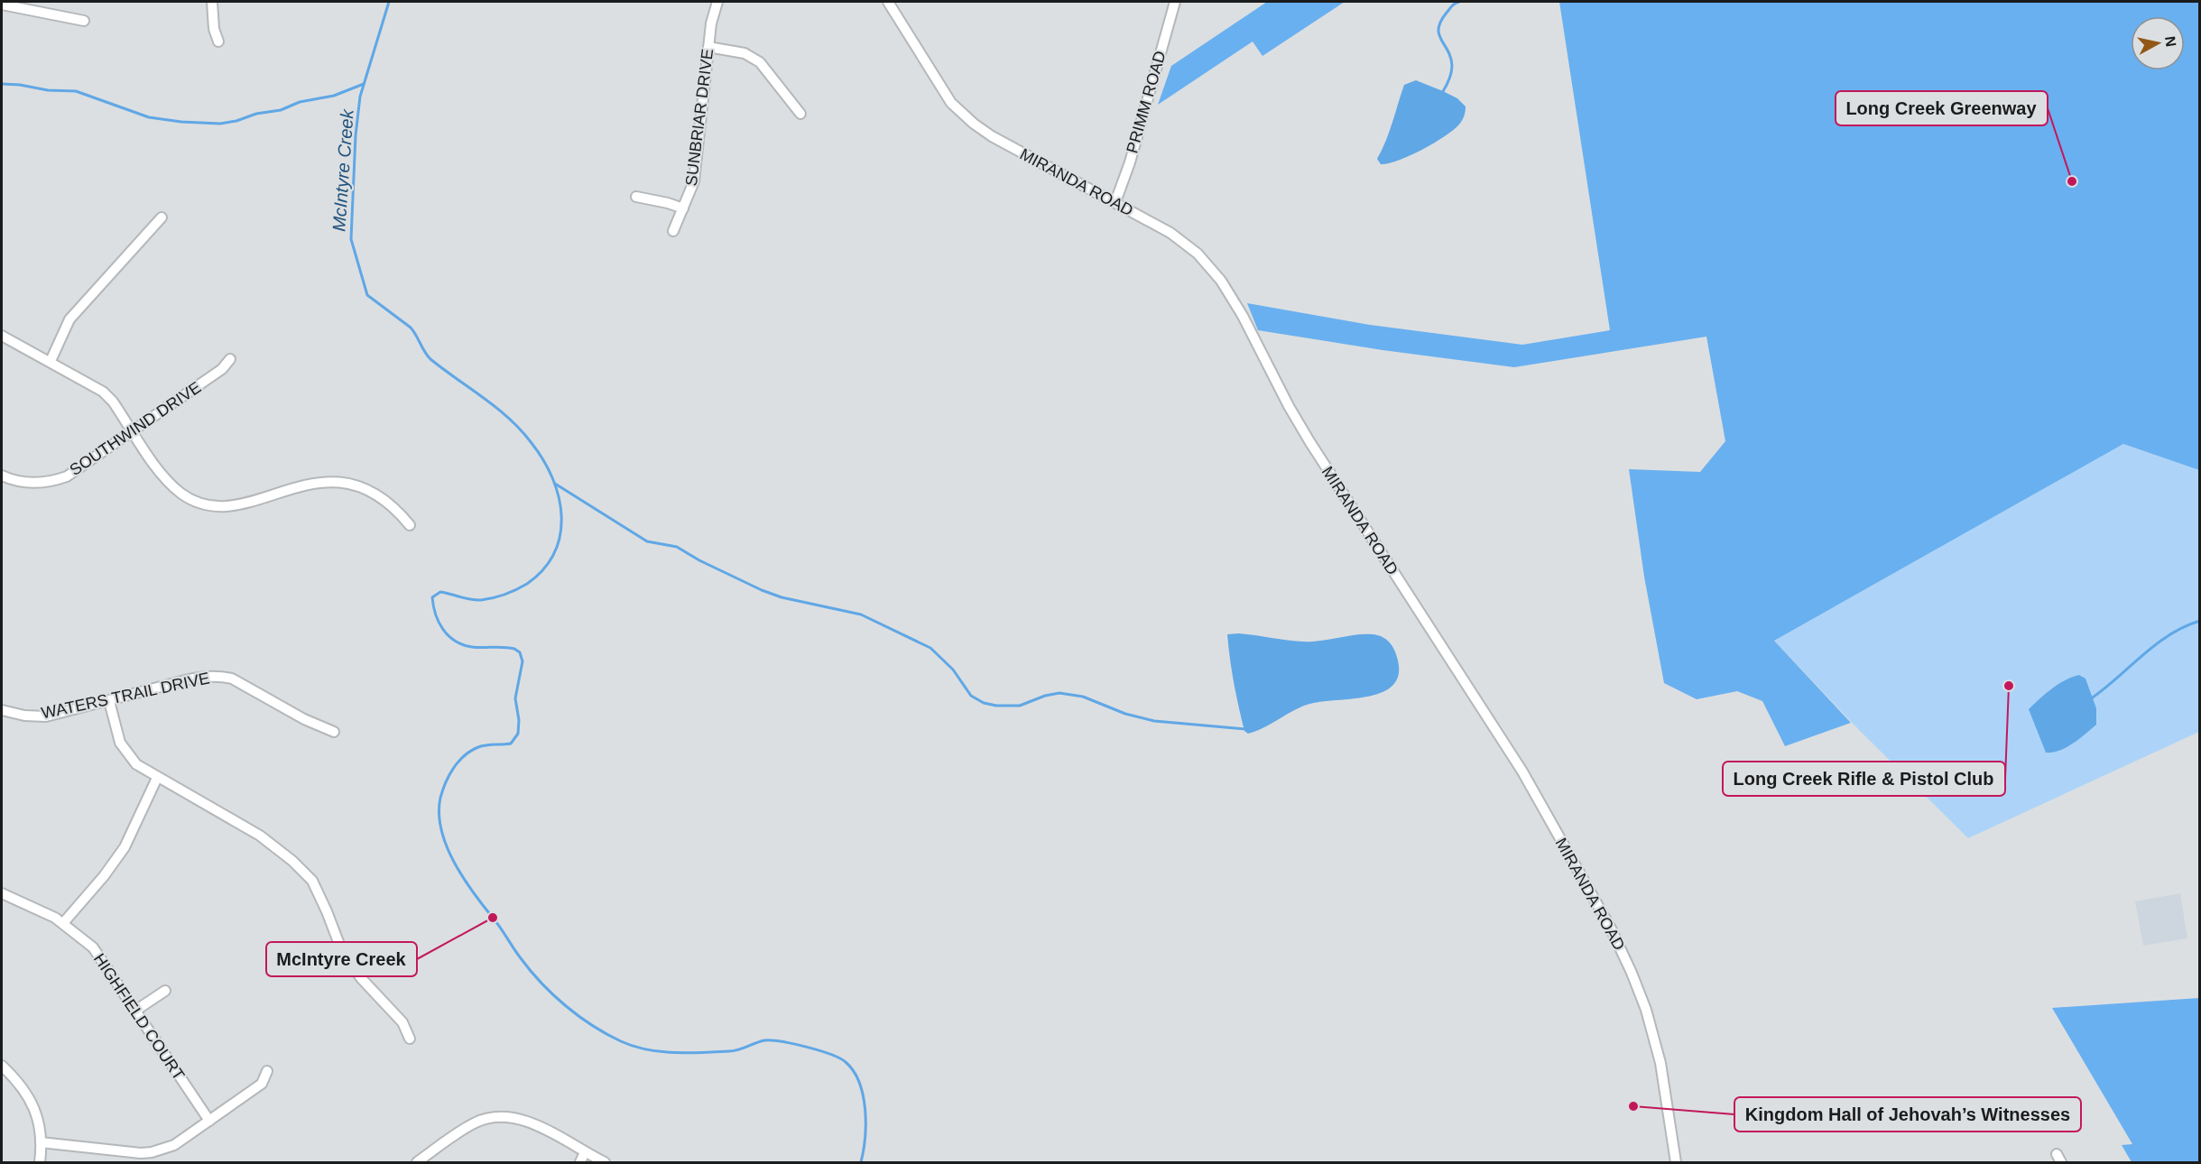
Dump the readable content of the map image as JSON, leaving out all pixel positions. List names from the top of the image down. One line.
{"streets":{"street":["PRIMM ROAD","SUNBRIAR DRIVE","MIRANDA ROAD","SOUTHWIND DRIVE","WATERS TRAIL DRIVE","HIGHFIELD COURT"]},"crossings":[["PRIMM ROAD","MIRANDA ROAD"]],"water":["McIntyre Creek"],"places":["Long Creek Greenway","Long Creek Rifle & Pistol Club","McIntyre Creek","Kingdom Hall of Jehovah’s Witnesses"],"north":"right"}
